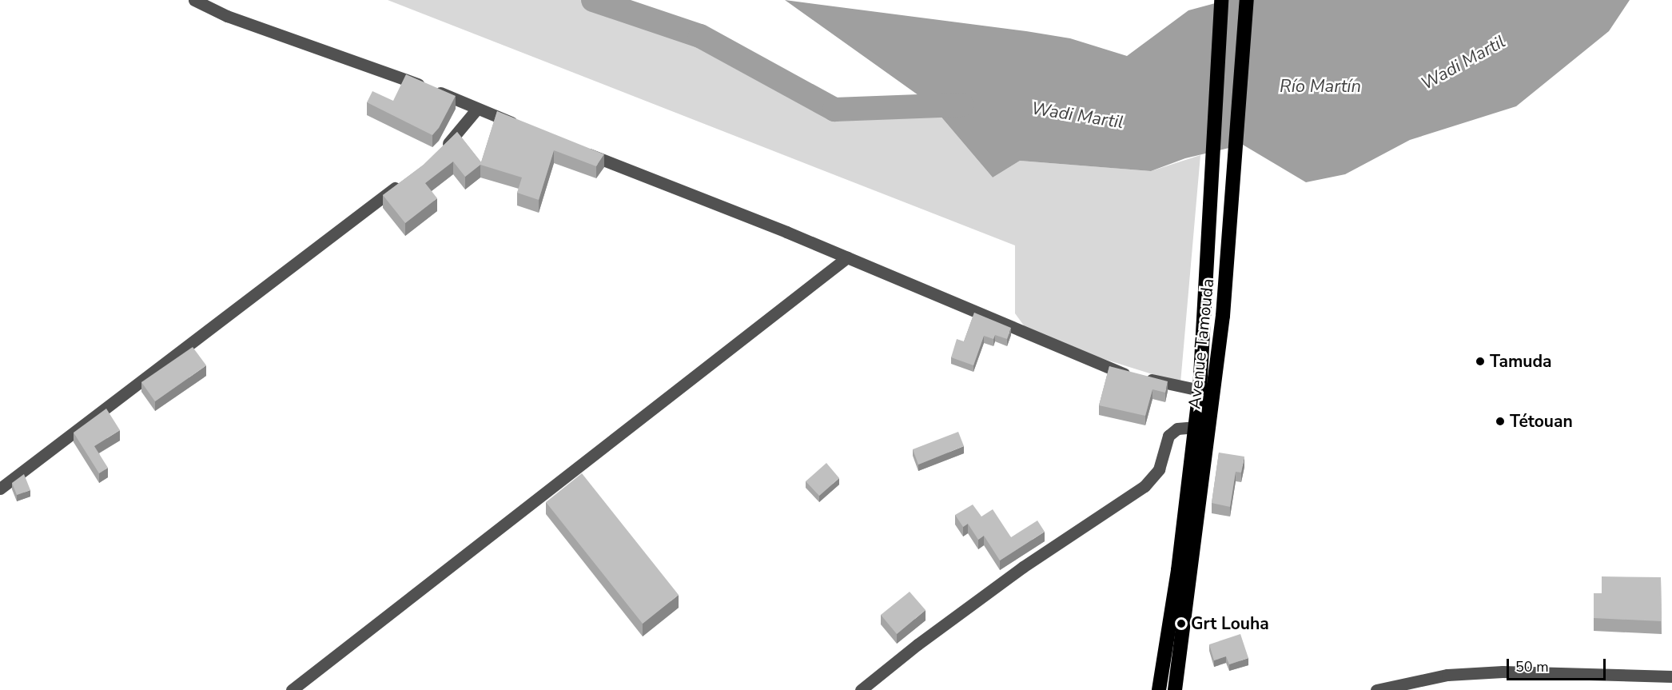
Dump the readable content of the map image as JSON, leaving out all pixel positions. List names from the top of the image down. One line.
{"streets":{"highway":["Avenue Tamouda"]},"water":["Wadi Martil","Río Martín"],"places":["Tamuda","Tétouan","Grt Louha"],"scale_bar":"50 m"}
